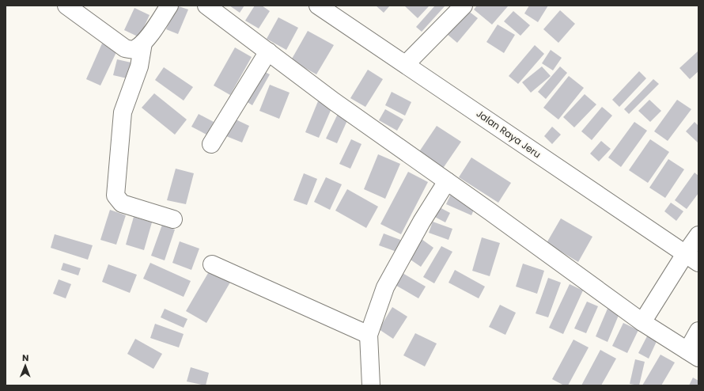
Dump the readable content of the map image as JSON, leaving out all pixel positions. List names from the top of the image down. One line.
{"streets":{"street":["Jalan Raya Jeru"]},"north":"top"}
